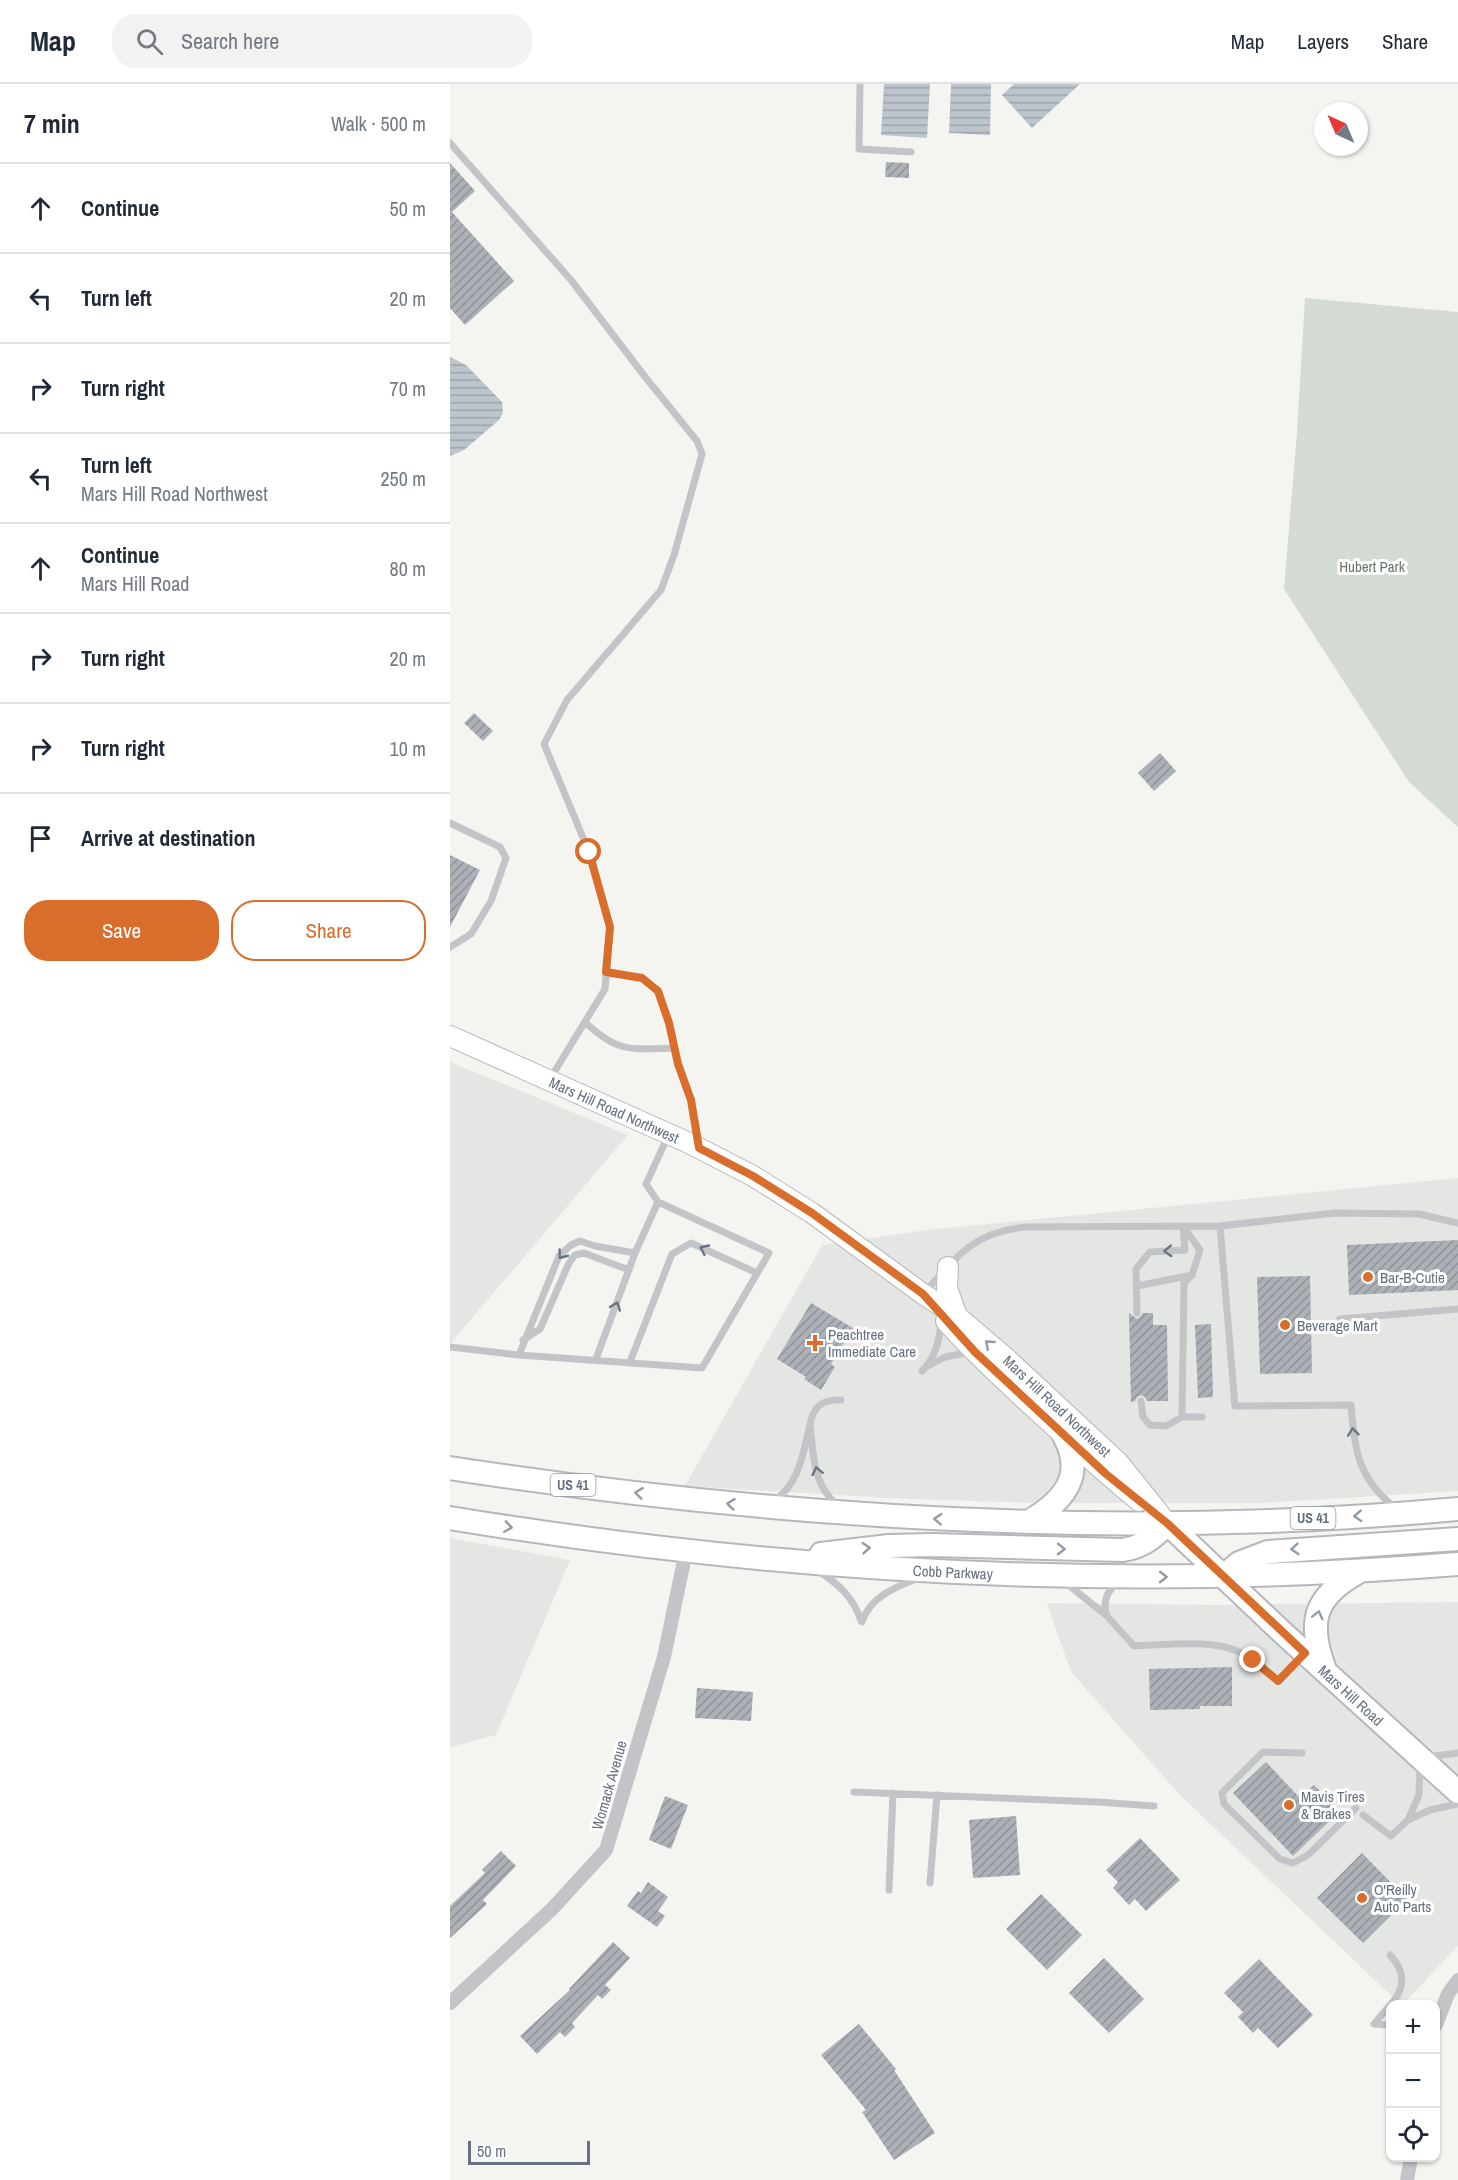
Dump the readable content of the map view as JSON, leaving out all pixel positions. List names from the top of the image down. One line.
{"streets":{"main road":["US 41","Cobb Parkway","Mars Hill Road"],"street":["Mars Hill Road Northwest","Womack Avenue"]},"crossings":[["Mars Hill Road Northwest","US 41"],["Mars Hill Road Northwest","Mars Hill Road"],["US 41","Mars Hill Road"],["Cobb Parkway","Mars Hill Road"],["Cobb Parkway","Womack Avenue"]],"parks":["Hubert Park"],"places":{"other":["Bar-B-Cutie","Beverage Mart","Mavis Tires & Brakes","O'Reilly Auto Parts"],"health":["Peachtree Immediate Care"]},"scale_bar":"50 m","north":"top left","page":{"header":"Map","search":"Search here","nav":["Map","Layers","Share"],"heading":["7 min","Walk · 500 m"],"list":[["Continue","50 m"],["Turn left","20 m"],["Turn right","70 m"],["Turn left","Mars Hill Road Northwest","250 m"],["Continue","Mars Hill Road","80 m"],["Turn right","20 m"],["Turn right","10 m"],"Arrive at destination"],"buttons":["Save","Share"],"map_buttons":["+","−"],"scale":"50 m"}}
